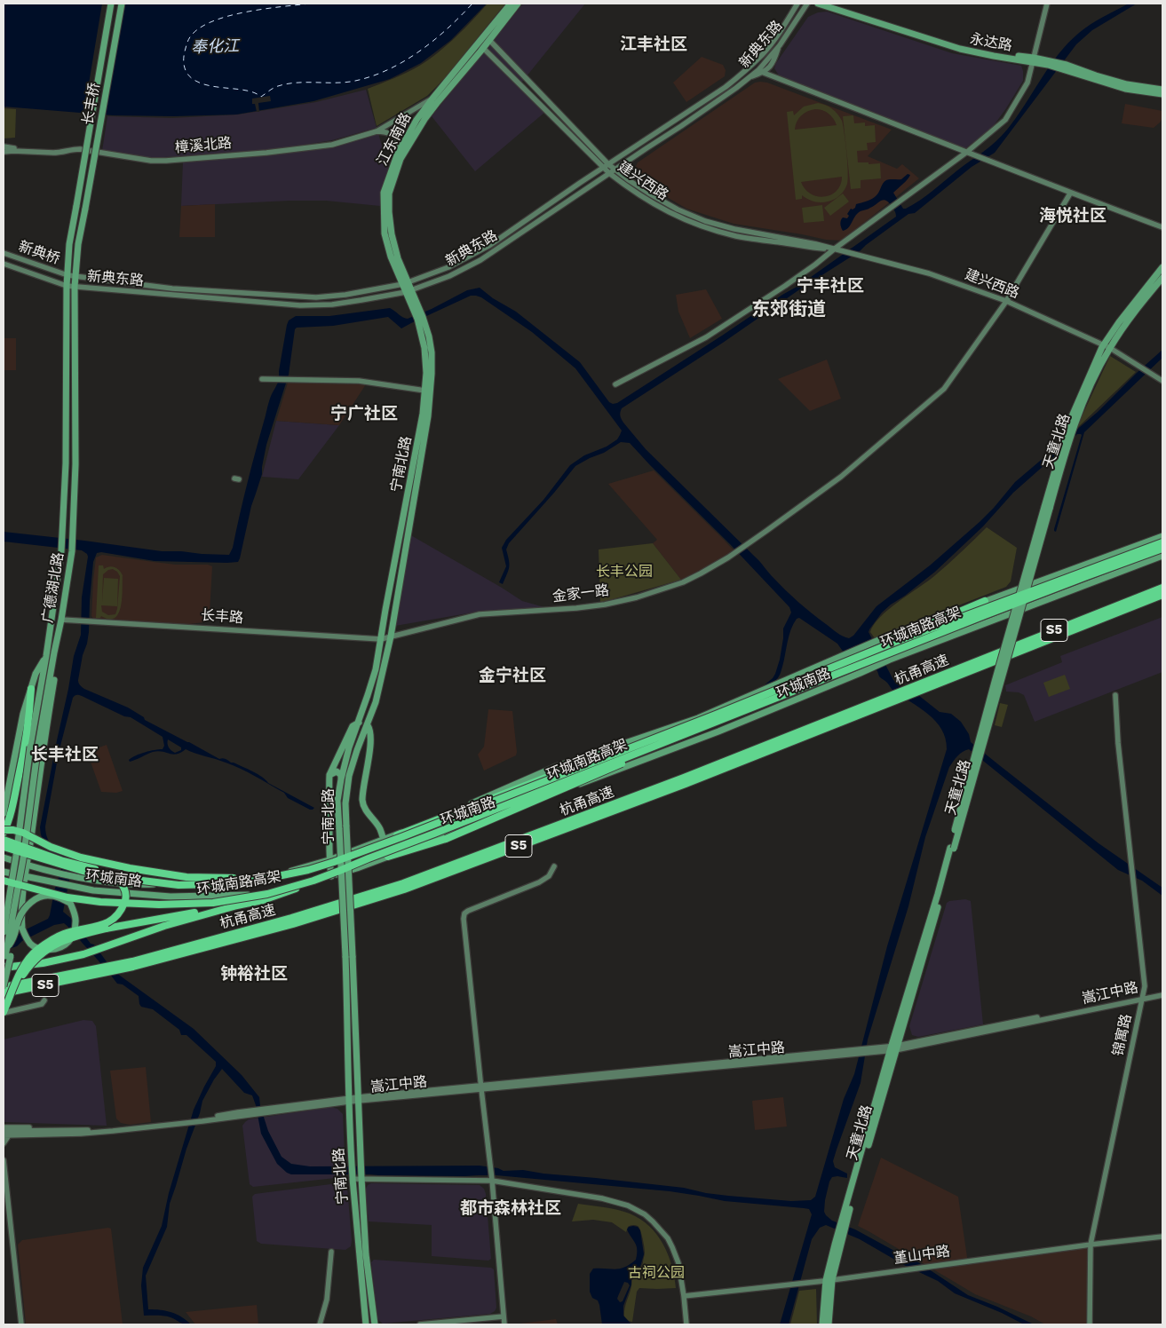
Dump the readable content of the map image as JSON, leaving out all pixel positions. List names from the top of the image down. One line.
{"streets":{"highway":["环城南路高架","S5","杭甬高速"],"main road":["永达路","长丰桥","江东南路","天童北路","宁南北路","广德湖北路","环城南路"],"street":["新典东路","樟溪北路","建兴西路","新典桥","金家一路","长丰路","嵩江中路","锦寓路","堇山中路"]},"crossings":[["新典东路","江东南路"],["新典东路","建兴西路"],["新典东路","新典桥"],["新典东路","广德湖北路"],["长丰桥","广德湖北路"],["江东南路","樟溪北路"],["江东南路","建兴西路"],["江东南路","宁南北路"],["建兴西路","天童北路"],["建兴西路","金家一路"],["新典桥","广德湖北路"],["天童北路","嵩江中路"],["天童北路","堇山中路"],["宁南北路","金家一路"],["宁南北路","长丰路"],["宁南北路","嵩江中路"],["广德湖北路","长丰路"],["金家一路","长丰路"],["嵩江中路","锦寓路"],["锦寓路","堇山中路"]],"districts":["江丰社区","海悦社区","宁丰社区","东郊街道","宁广社区","金宁社区","长丰社区","钟裕社区","都市森林社区"],"water":["奉化江"],"parks":["长丰公园","古祠公园"]}
